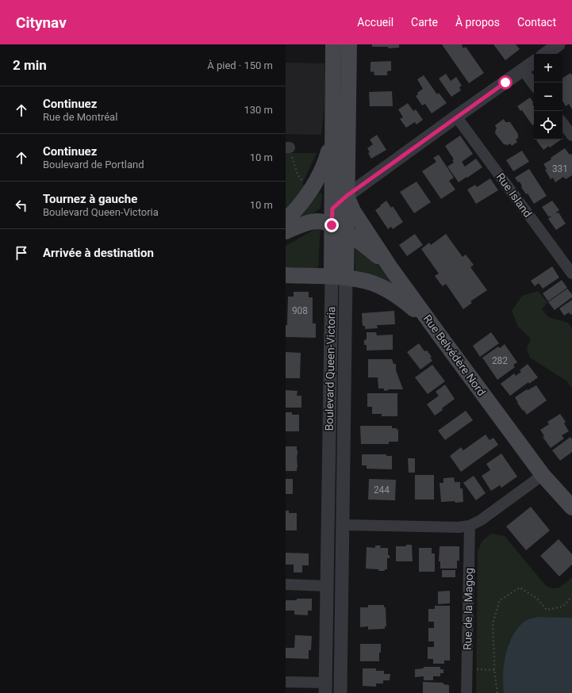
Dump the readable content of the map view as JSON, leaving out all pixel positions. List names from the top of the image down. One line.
{"streets":{"main road":["Rue Belvédère Nord","Boulevard Queen-Victoria"],"street":["Rue Island","Rue de la Magog"]},"crossings":[["Rue Belvédère Nord","Boulevard Queen-Victoria"]],"house_numbers":["331","908","282","244"],"page":{"header":"Citynav","nav":["Accueil","Carte","À propos","Contact"],"heading":["2 min","À pied · 150 m"],"map_buttons":["+","−"],"list":[["Continuez","Rue de Montréal","130 m"],["Continuez","Boulevard de Portland","10 m"],["Tournez à gauche","Boulevard Queen-Victoria","10 m"],"Arrivée à destination"]}}
